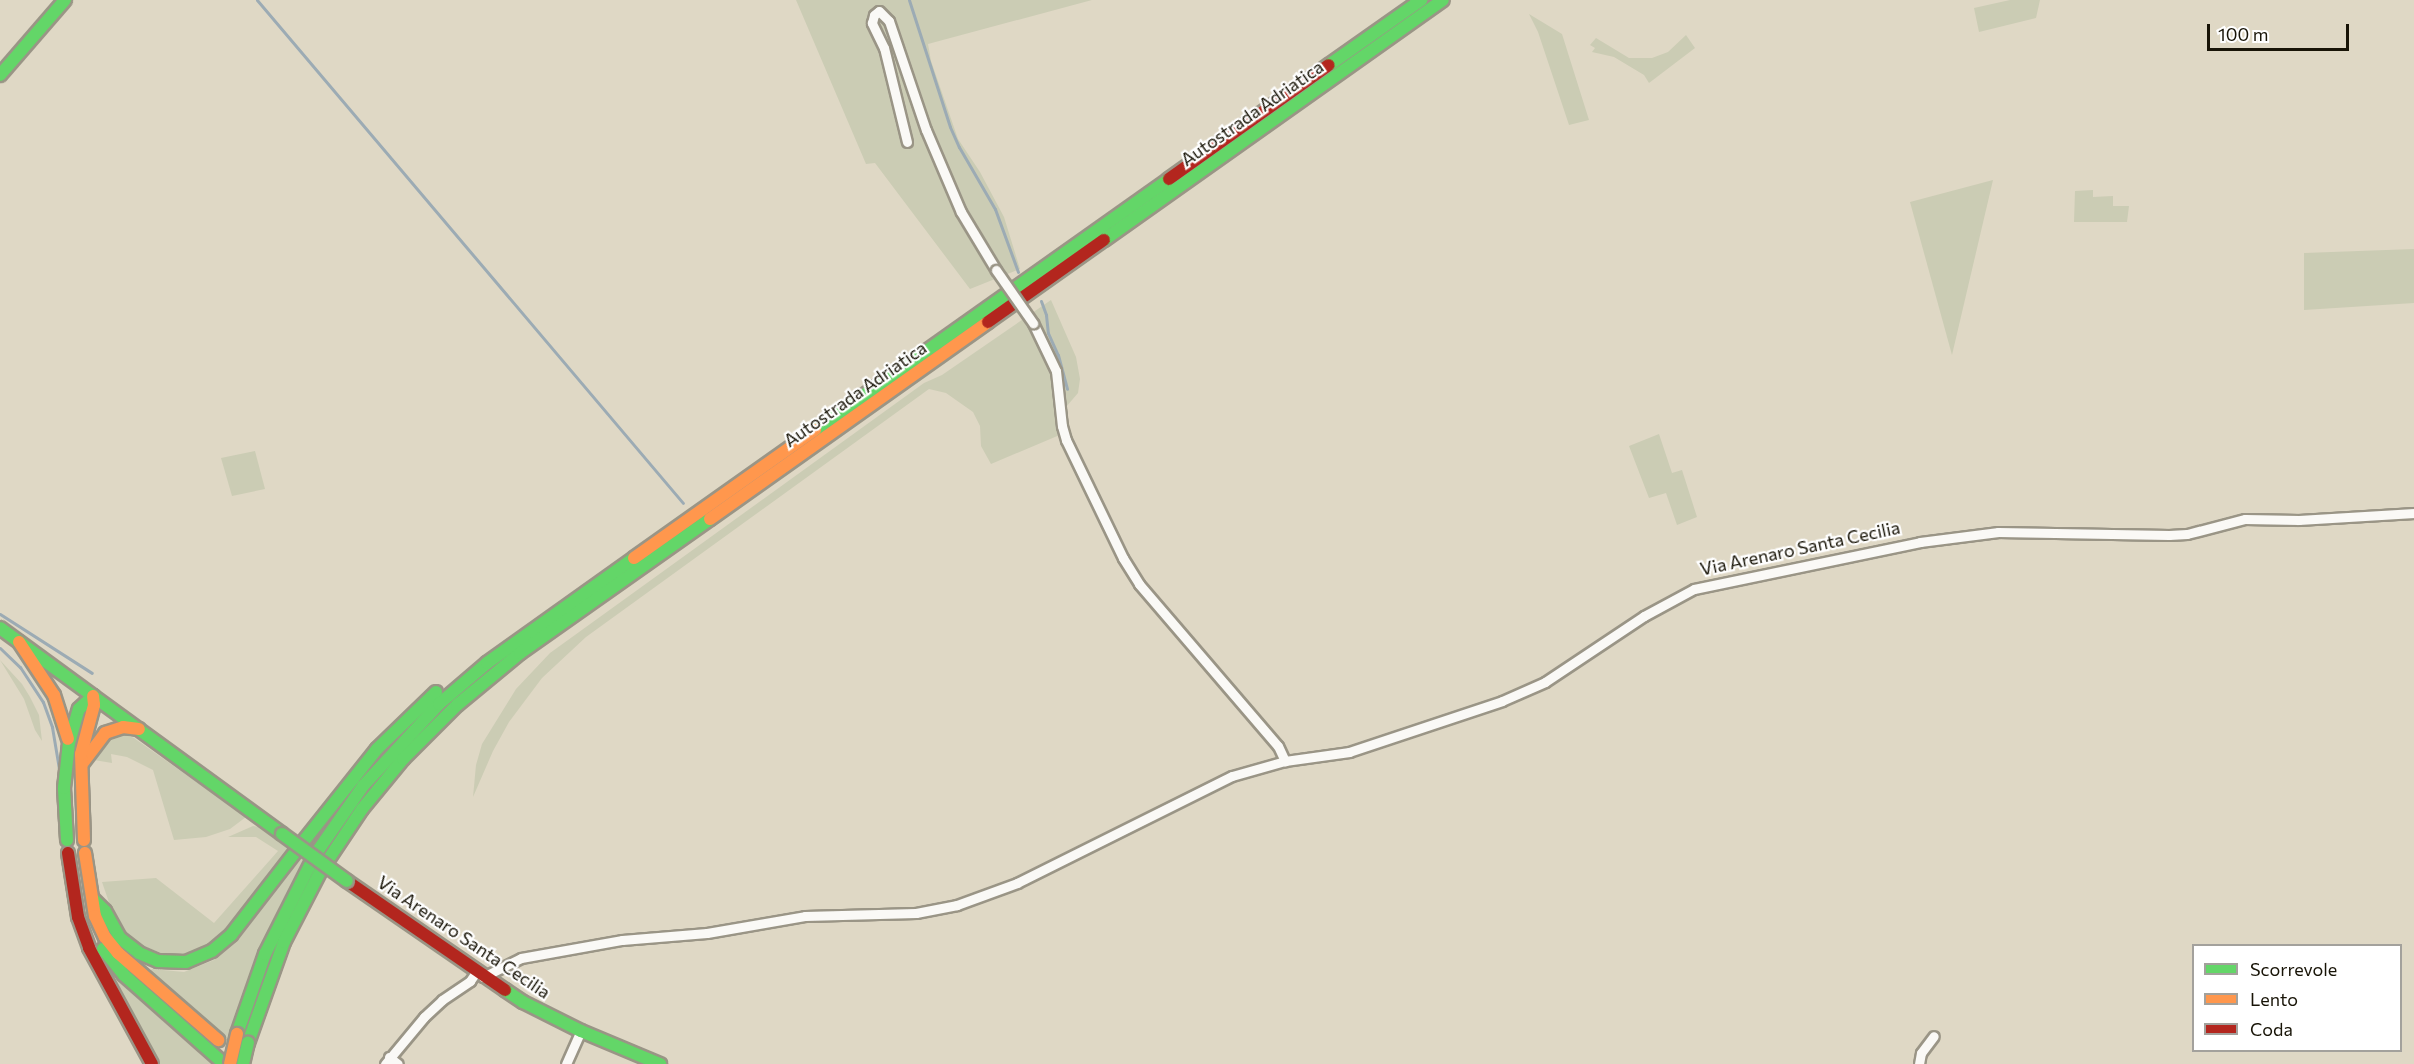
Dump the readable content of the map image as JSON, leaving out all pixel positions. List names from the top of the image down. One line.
{"streets":{"main road":["Autostrada Adriatica","Via Arenaro Santa Cecilia"]},"legend":["Scorrevole","Lento","Coda"],"scale_bar":"100 m"}
